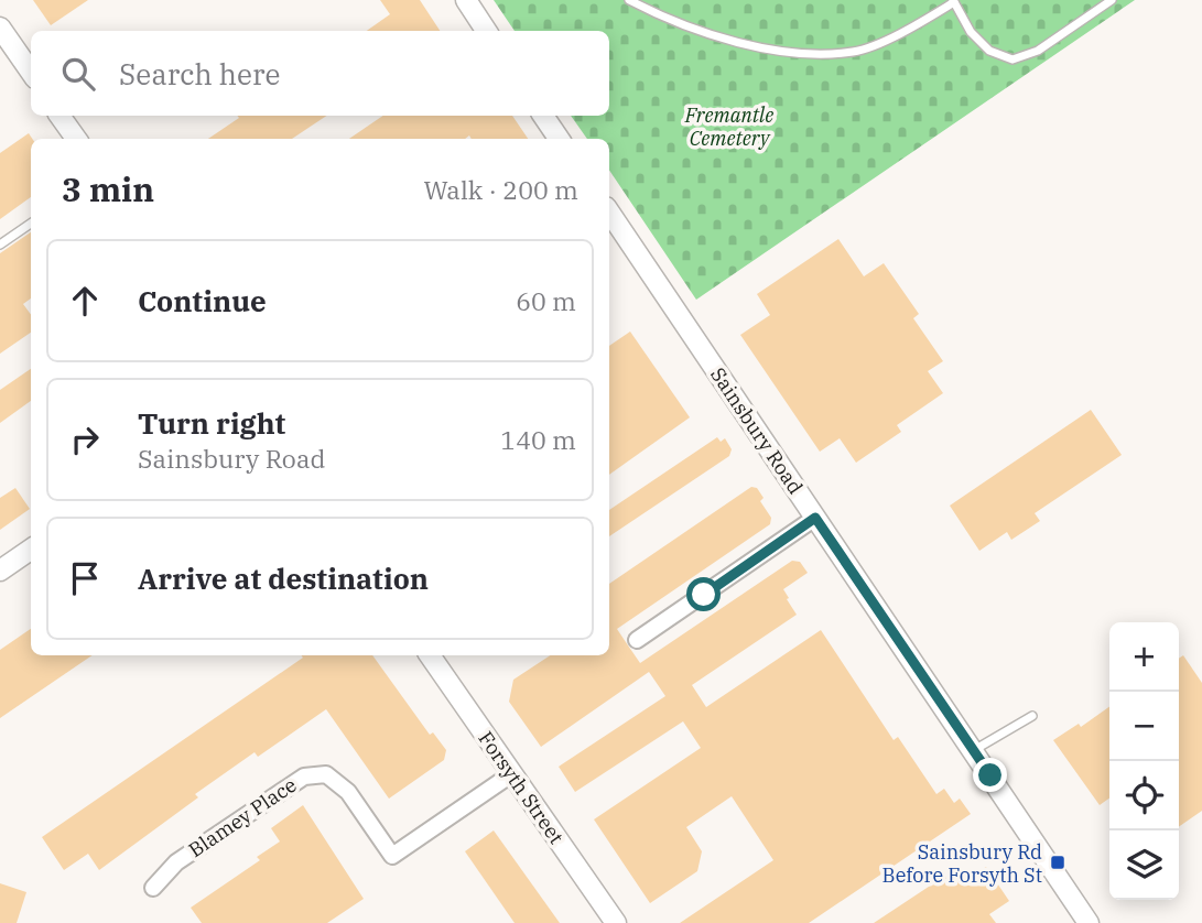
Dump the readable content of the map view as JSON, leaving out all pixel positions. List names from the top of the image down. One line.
{"streets":{"street":["Sainsbury Road","Forsyth Street","Blamey Place"]},"crossings":[["Forsyth Street","Blamey Place"]],"parks":["Fremantle Cemetery"],"places":{"transit":["Sainsbury Rd Before Forsyth St"]},"page":{"search":"Search here","heading":["3 min","Walk · 200 m"],"list":[["Continue","60 m"],["Turn right","Sainsbury Road","140 m"],"Arrive at destination"],"map_buttons":["+","−"]}}
